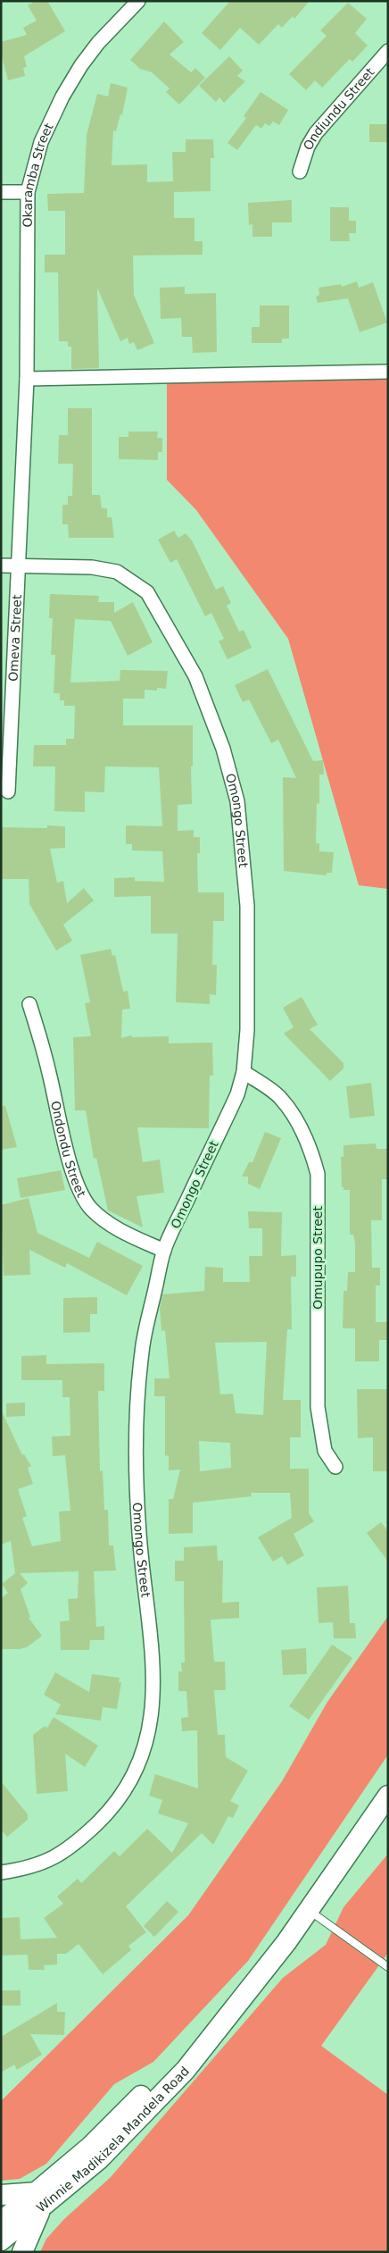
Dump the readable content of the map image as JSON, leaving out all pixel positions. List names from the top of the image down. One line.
{"streets":{"main road":["Winnie Madikizela Mandela Road"],"street":["Ondiundu Street","Okaramba Street","Omeva Street","Omongo Street","Ondondu Street","Omupupo Street"]},"crossings":[["Okaramba Street","Omeva Street"],["Okaramba Street","Omongo Street"],["Omeva Street","Omongo Street"],["Omongo Street","Ondondu Street"],["Omongo Street","Omupupo Street"]]}
